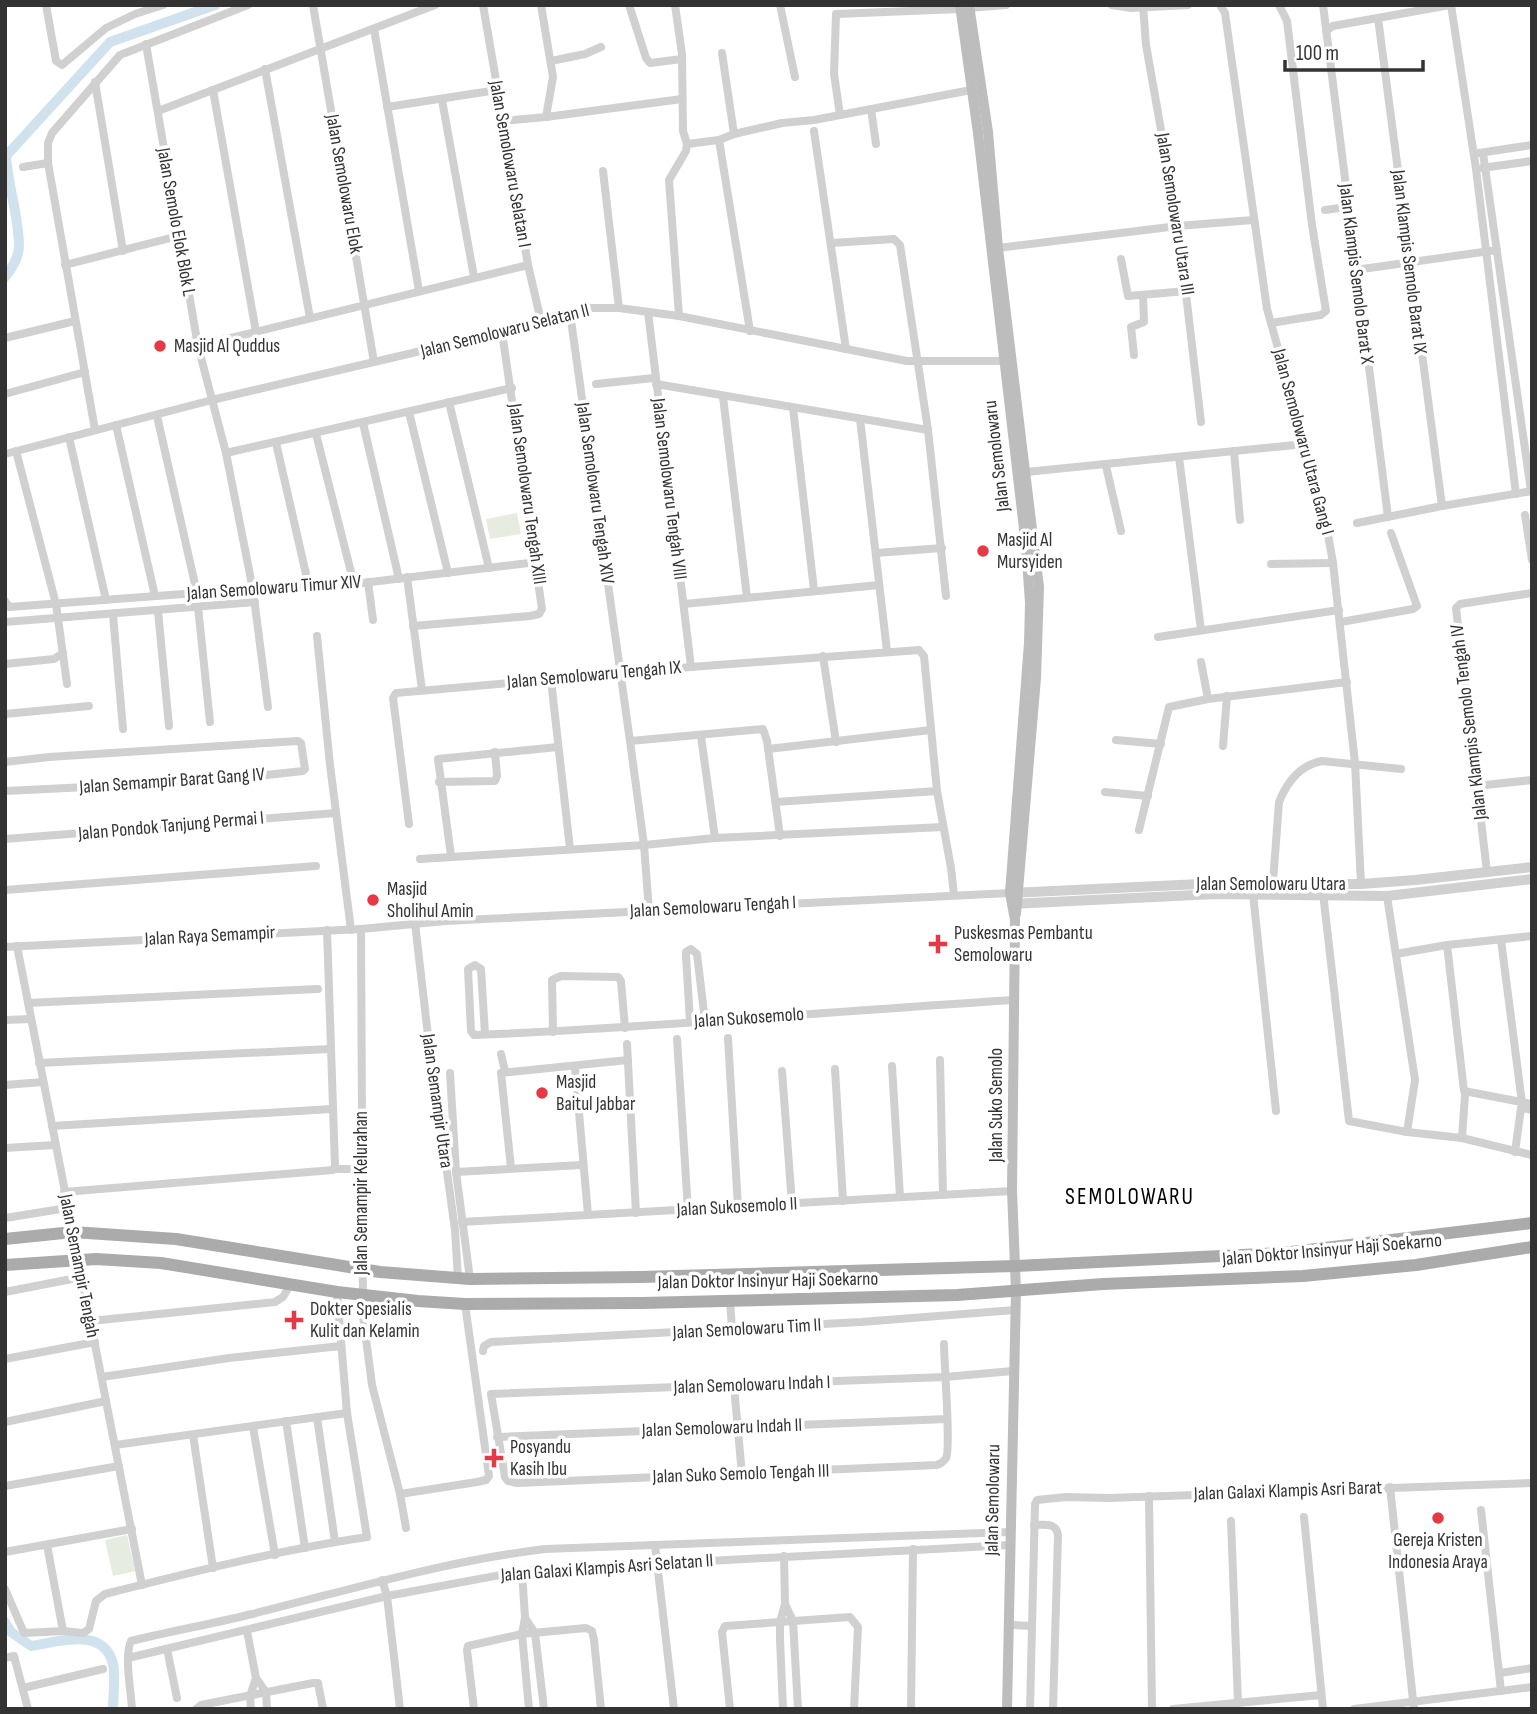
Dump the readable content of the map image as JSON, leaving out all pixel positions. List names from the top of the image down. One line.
{"streets":{"main road":["Jalan Semolowaru","Jalan Suko Semolo","Jalan Doktor Insinyur Haji Soekarno"],"street":["Jalan Semolowaru Selatan I","Jalan Semolowaru Elok","Jalan Semolowaru Utara III","Jalan Semolo Elok Blok L","Jalan Klampis Semolo Barat IX","Jalan Klampis Semolo Barat X","Jalan Semolowaru Selatan II","Jalan Semolowaru Utara Gang I","Jalan Semolowaru Tengah VIII","Jalan Semolowaru Tengah XIV","Jalan Semolowaru Tengah XIII","Jalan Semolowaru Timur XIV","Jalan Semolowaru Tengah IX","Jalan Klampis Semolo Tengah IV","Jalan Semampir Barat Gang IV","Jalan Pondok Tanjung Permai I","Jalan Semolowaru Utara","Jalan Semolowaru Tengah I","Jalan Raya Semampir","Jalan Sukosemolo","Jalan Semampir Utara","Jalan Semampir Kelurahan","Jalan Sukosemolo II","Jalan Semampir Tengah","Jalan Semolowaru Tim II","Jalan Semolowaru Indah I","Jalan Semolowaru Indah II","Jalan Suko Semolo Tengah III","Jalan Galaxi Klampis Asri Barat","Jalan Galaxi Klampis Asri Selatan II"]},"crossings":[["Jalan Semolowaru Selatan I","Jalan Semolowaru Selatan II"],["Jalan Semolowaru Elok","Jalan Semolowaru Selatan II"],["Jalan Semolo Elok Blok L","Jalan Semolowaru Selatan II"],["Jalan Semolo Elok Blok L","Jalan Semolowaru Timur XIV"],["Jalan Semolowaru Selatan II","Jalan Semolowaru"],["Jalan Semolowaru Selatan II","Jalan Semolowaru Tengah VIII"],["Jalan Semolowaru Selatan II","Jalan Semolowaru Tengah XIV"],["Jalan Semolowaru Selatan II","Jalan Semolowaru Tengah XIII"],["Jalan Semolowaru Utara Gang I","Jalan Semolowaru Utara"],["Jalan Semolowaru","Jalan Semolowaru Utara"],["Jalan Semolowaru","Jalan Semolowaru Tengah I"],["Jalan Semolowaru","Jalan Suko Semolo"],["Jalan Semolowaru","Jalan Doktor Insinyur Haji Soekarno"],["Jalan Semolowaru","Jalan Semolowaru Tim II"],["Jalan Semolowaru","Jalan Semolowaru Indah I"],["Jalan Semolowaru","Jalan Galaxi Klampis Asri Selatan II"],["Jalan Semolowaru Tengah VIII","Jalan Semolowaru Tengah IX"],["Jalan Semolowaru Tengah XIV","Jalan Semolowaru Tengah IX"],["Jalan Semolowaru Tengah XIV","Jalan Semolowaru Tengah I"],["Jalan Semolowaru Tengah XIII","Jalan Semolowaru Timur XIV"],["Jalan Klampis Semolo Tengah IV","Jalan Semolowaru Utara"],["Jalan Semolowaru Utara","Jalan Semolowaru Tengah I"],["Jalan Semolowaru Utara","Jalan Suko Semolo"],["Jalan Semolowaru Tengah I","Jalan Raya Semampir"],["Jalan Semolowaru Tengah I","Jalan Semampir Utara"],["Jalan Semolowaru Tengah I","Jalan Suko Semolo"],["Jalan Raya Semampir","Jalan Semampir Utara"],["Jalan Raya Semampir","Jalan Semampir Kelurahan"],["Jalan Raya Semampir","Jalan Semampir Tengah"],["Jalan Sukosemolo","Jalan Suko Semolo"],["Jalan Semampir Utara","Jalan Doktor Insinyur Haji Soekarno"],["Jalan Suko Semolo","Jalan Sukosemolo II"],["Jalan Suko Semolo","Jalan Doktor Insinyur Haji Soekarno"],["Jalan Semampir Kelurahan","Jalan Doktor Insinyur Haji Soekarno"],["Jalan Doktor Insinyur Haji Soekarno","Jalan Semampir Tengah"],["Jalan Semolowaru Indah I","Jalan Suko Semolo Tengah III"],["Jalan Semolowaru Indah II","Jalan Suko Semolo Tengah III"]],"districts":["SEMOLOWARU"],"places":{"other":["Masjid Al Quddus","Masjid Al Mursyiden","Masjid Sholihul Amin","Masjid Baitul Jabbar","Gereja Kristen Indonesia Araya"],"health":["Puskesmas Pembantu Semolowaru","Dokter Spesialis Kulit dan Kelamin","Posyandu Kasih Ibu"]},"scale_bar":"100 m"}
